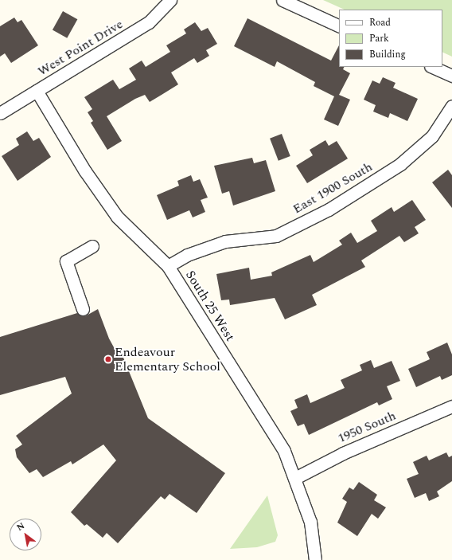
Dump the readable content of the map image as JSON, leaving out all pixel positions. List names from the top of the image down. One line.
{"streets":{"street":["West Point Drive","East 1900 South","South 25 West","1950 South"]},"crossings":[["West Point Drive","South 25 West"],["East 1900 South","South 25 West"],["South 25 West","1950 South"]],"places":["Endeavour Elementary School"],"legend":["Road","Park","Building"],"north":"top left"}
